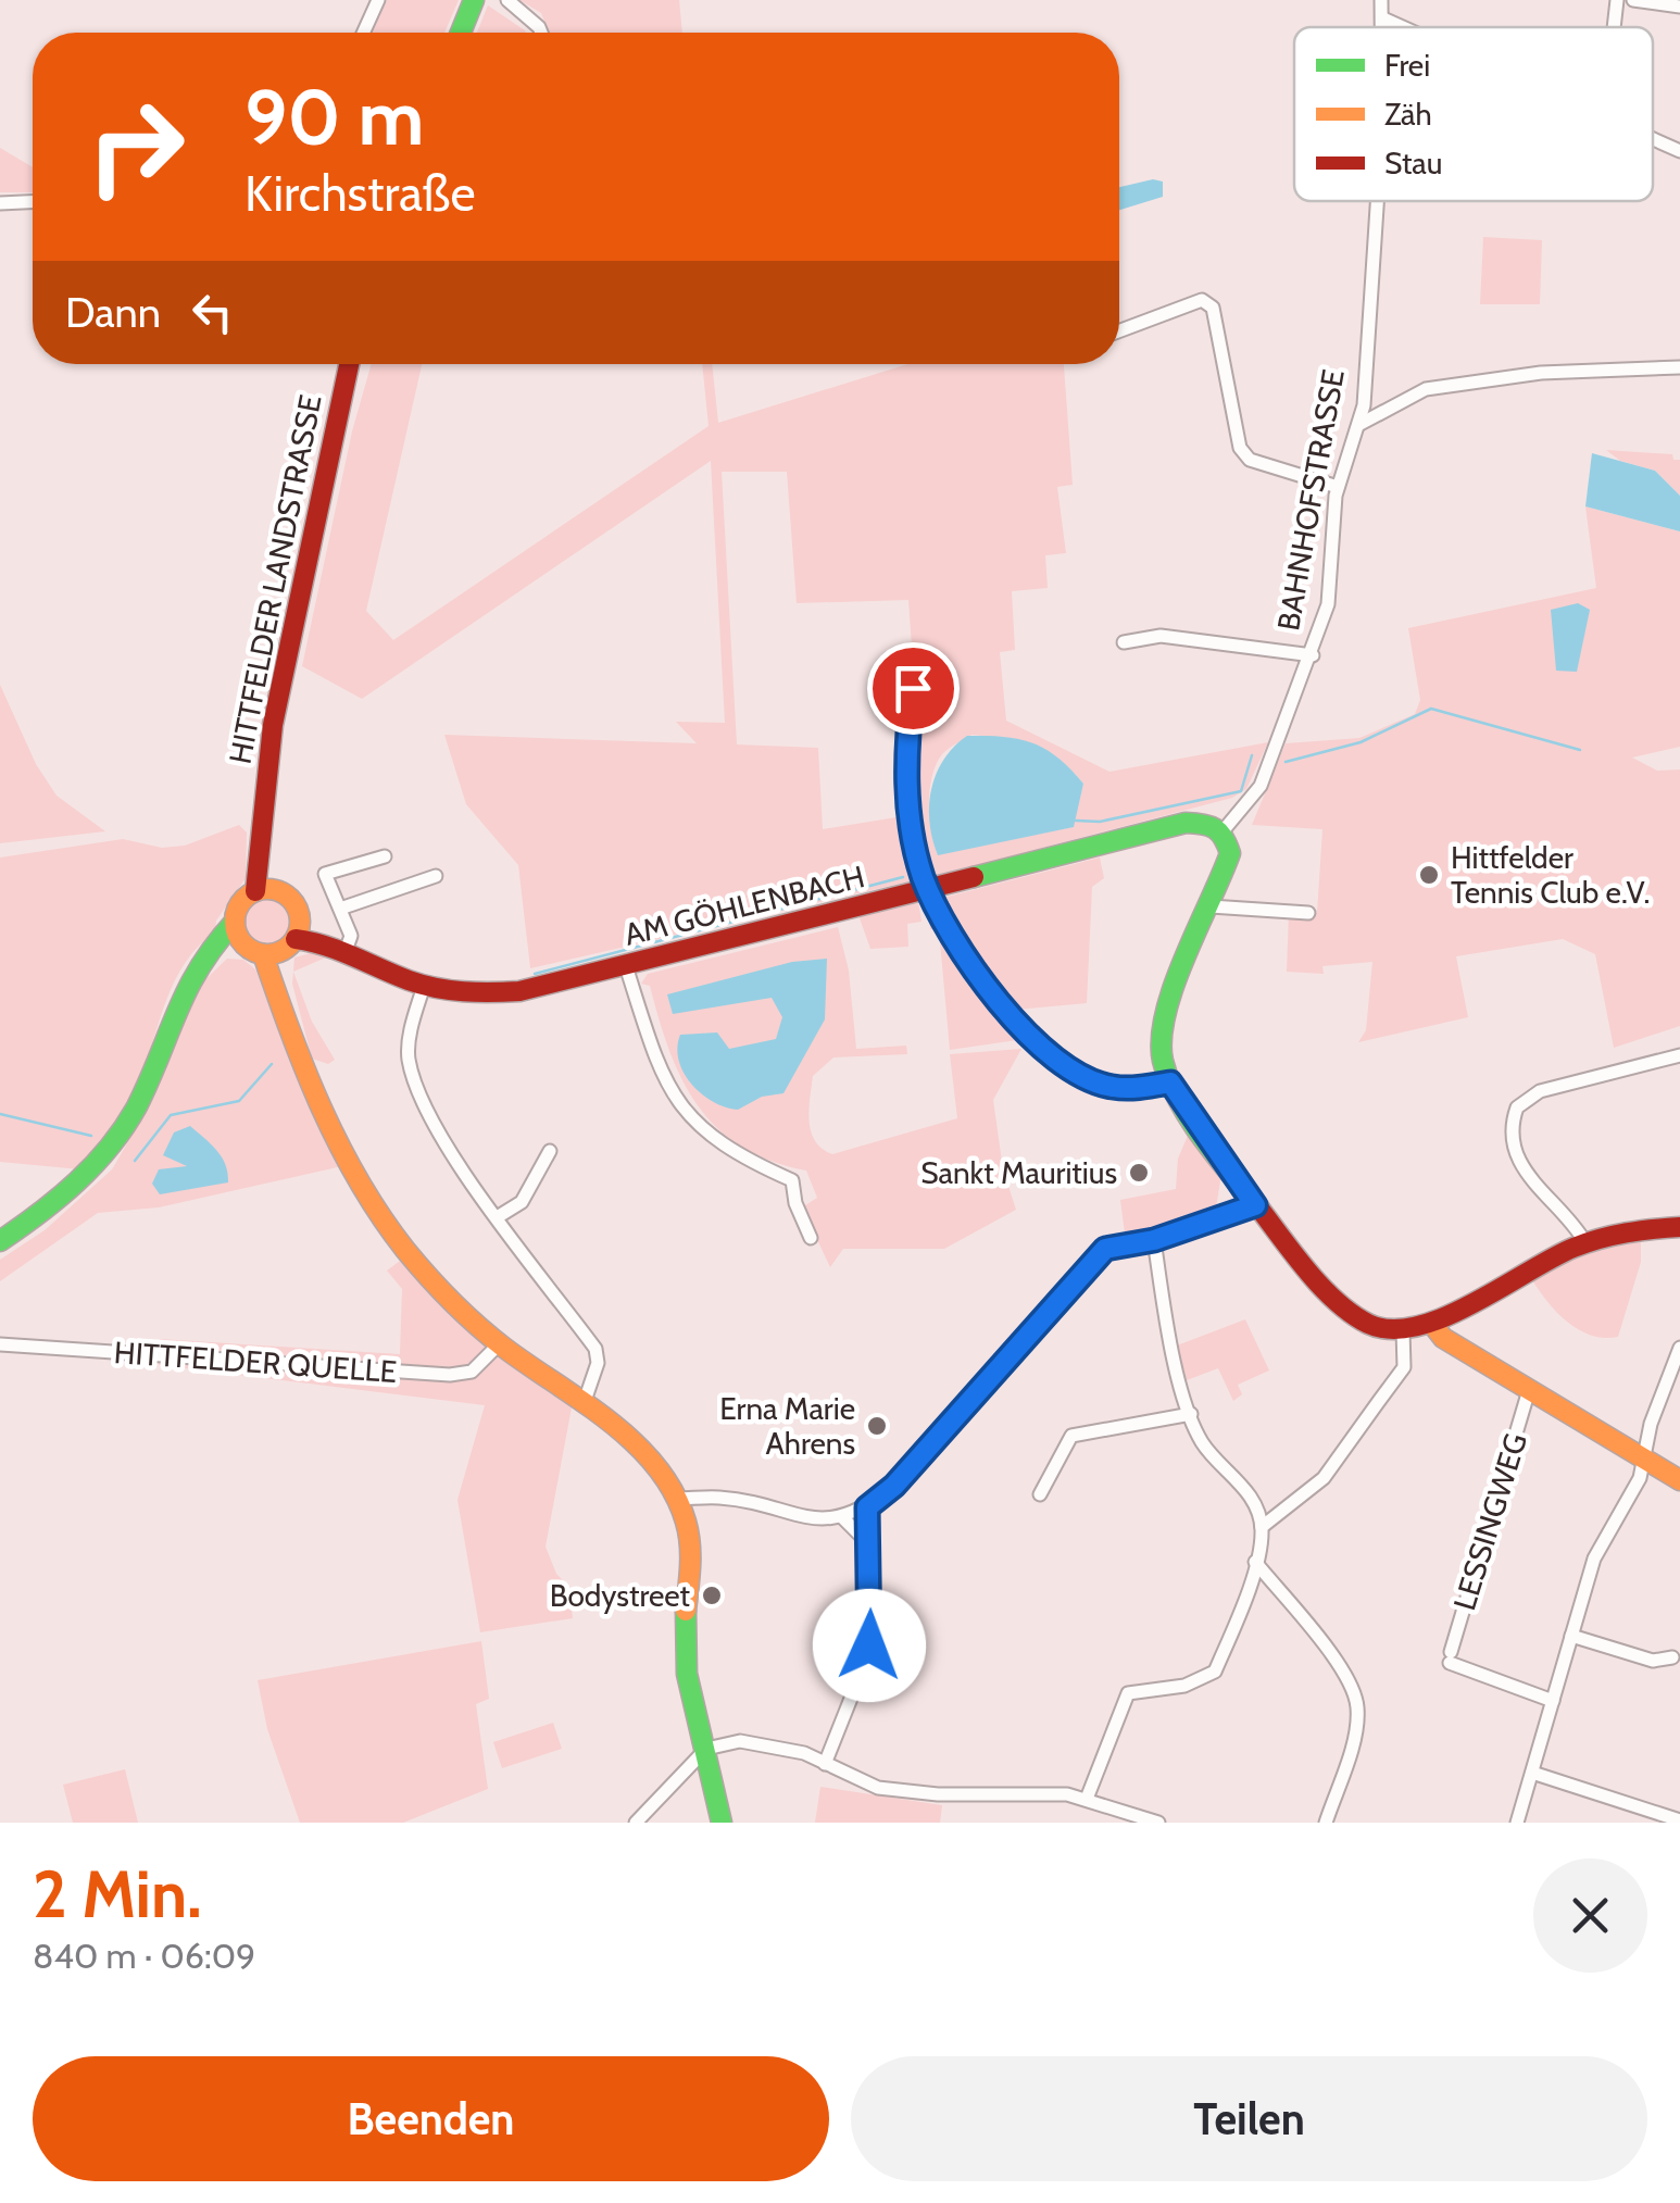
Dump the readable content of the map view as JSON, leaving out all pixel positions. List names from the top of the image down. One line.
{"streets":{"street":["BAHNHOFSTRASSE","HITTFELDER LANDSTRASSE","AM GÖHLENBACH","HITTFELDER QUELLE","LESSINGWEG"]},"crossings":[["BAHNHOFSTRASSE","AM GÖHLENBACH"],["HITTFELDER LANDSTRASSE","AM GÖHLENBACH"]],"places":["Hittfelder Tennis Club e.V.","Sankt Mauritius","Erna Marie Ahrens","Bodystreet"],"legend":["Frei","Zäh","Stau"],"page":{"turn":["90 m","Kirchstraße"],"then":"Dann","heading":["2 Min.","840 m · 06:09"],"buttons":["Beenden","Teilen"]}}
